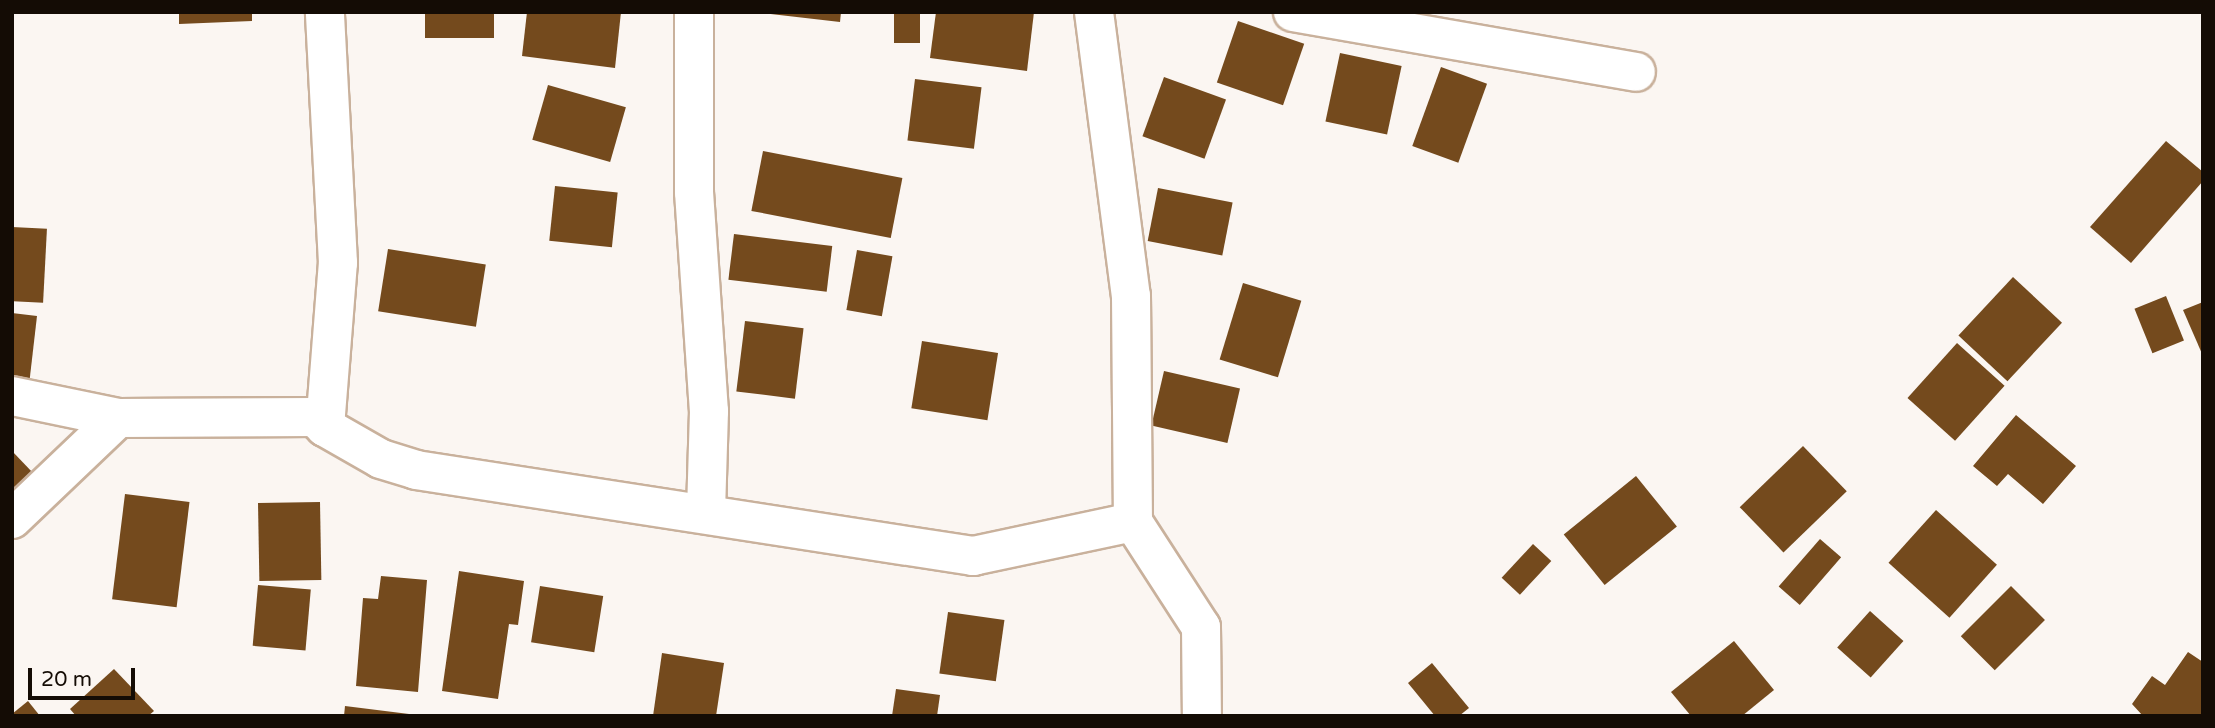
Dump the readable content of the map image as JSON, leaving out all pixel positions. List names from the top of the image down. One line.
{"scale_bar":"20 m"}
